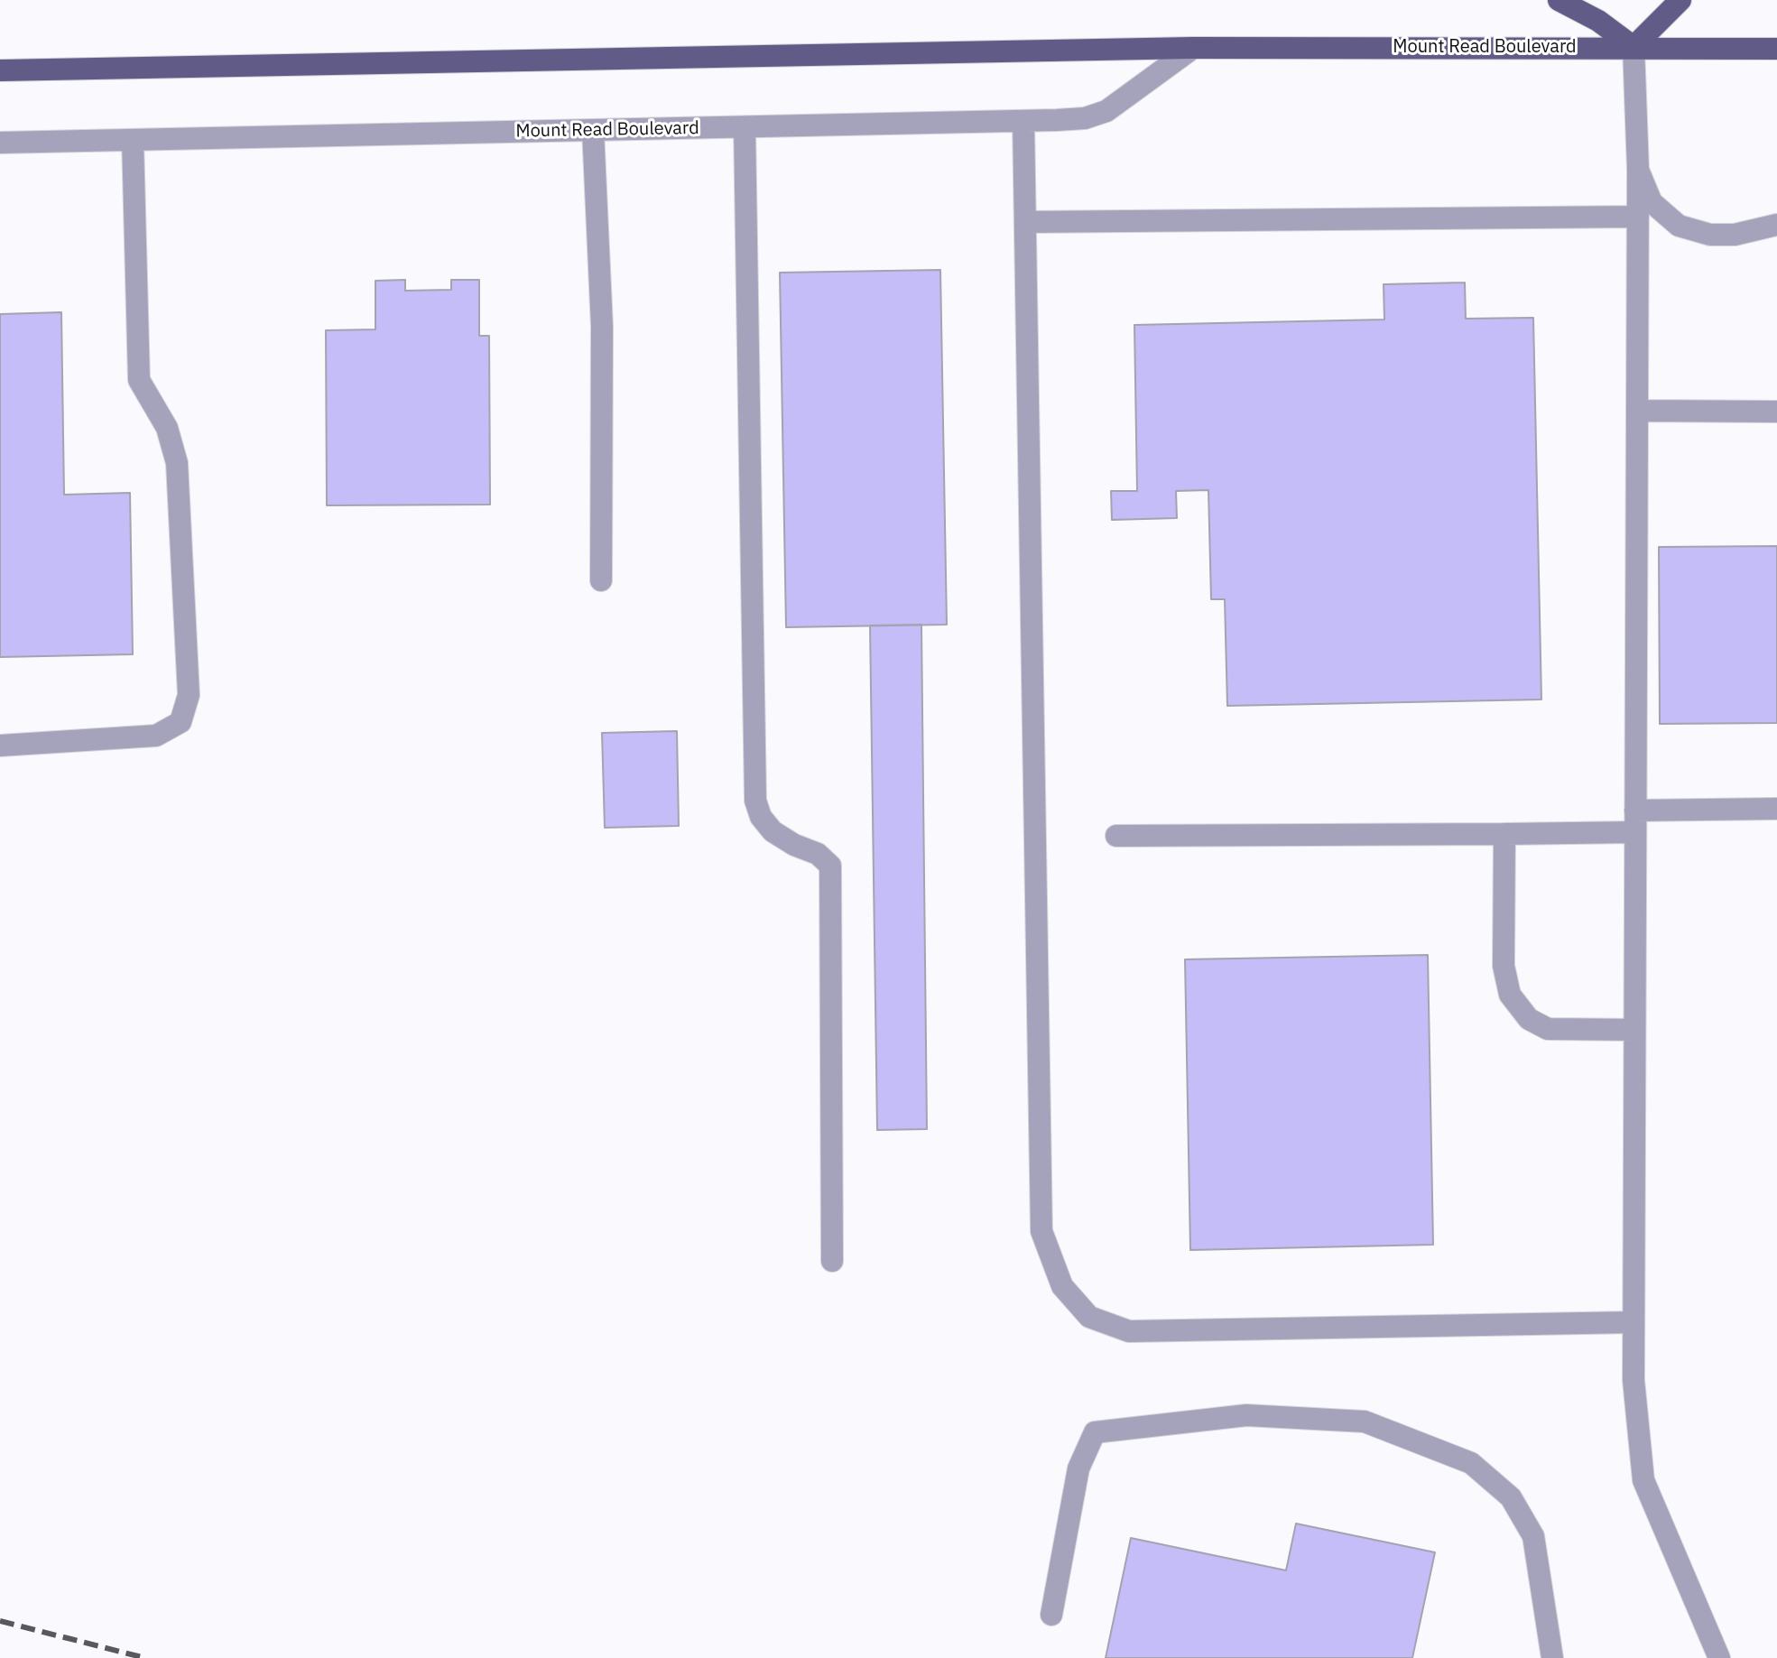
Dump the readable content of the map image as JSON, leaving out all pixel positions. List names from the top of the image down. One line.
{"streets":{"main road":["Mount Read Boulevard"]}}
